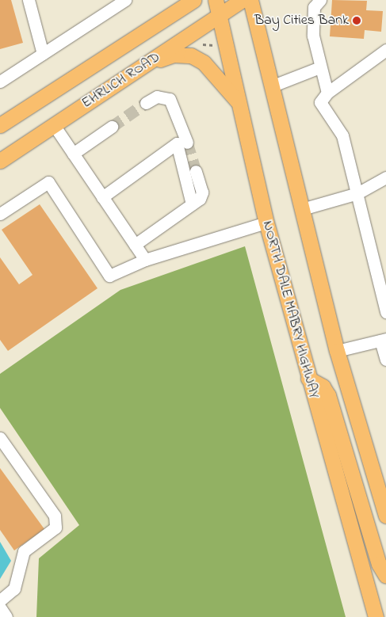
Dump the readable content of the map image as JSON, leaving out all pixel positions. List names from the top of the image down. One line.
{"streets":{"main road":["EHRLICH ROAD","NORTH DALE MABRY HIGHWAY"]},"crossings":[["EHRLICH ROAD","NORTH DALE MABRY HIGHWAY"]],"places":["Bay Cities Bank"]}
